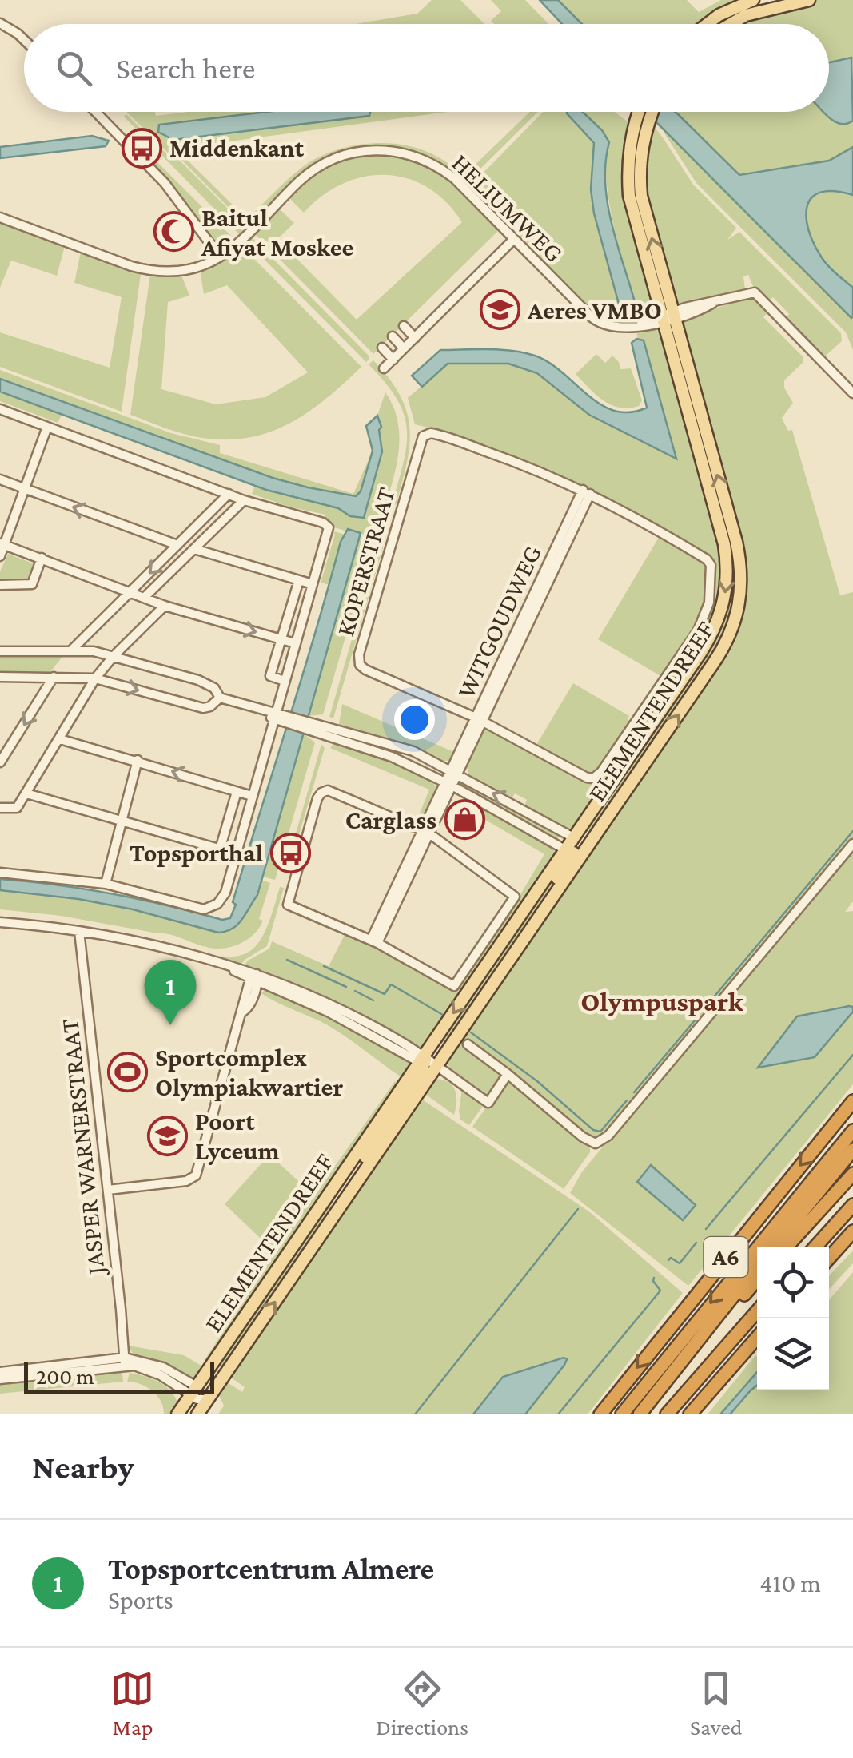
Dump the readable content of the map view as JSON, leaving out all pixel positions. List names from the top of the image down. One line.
{"streets":{"highway":["A6"],"main road":["ELEMENTENDREEF"],"street":["HELIUMWEG","KOPERSTRAAT","WITGOUDWEG","JASPER WARNERSTRAAT"]},"crossings":[["HELIUMWEG","ELEMENTENDREEF"],["KOPERSTRAAT","WITGOUDWEG"]],"districts":["Olympuspark"],"places":{"bus stop":["Middenkant","Topsporthal"],"mosque":["Baitul Afiyat Moskee"],"school or university":["Aeres VMBO","Poort Lyceum"],"shop":["Carglass"],"sports":["Sportcomplex Olympiakwartier"]},"scale_bar":"200 m","page":{"search":"Search here","pins":"1","scale":"200 m","heading":"Nearby","list":[{"mark":"1","name":"Topsportcentrum Almere","note":"Sports","value":"410 m"}],"nav":["Map","Directions","Saved"]}}
